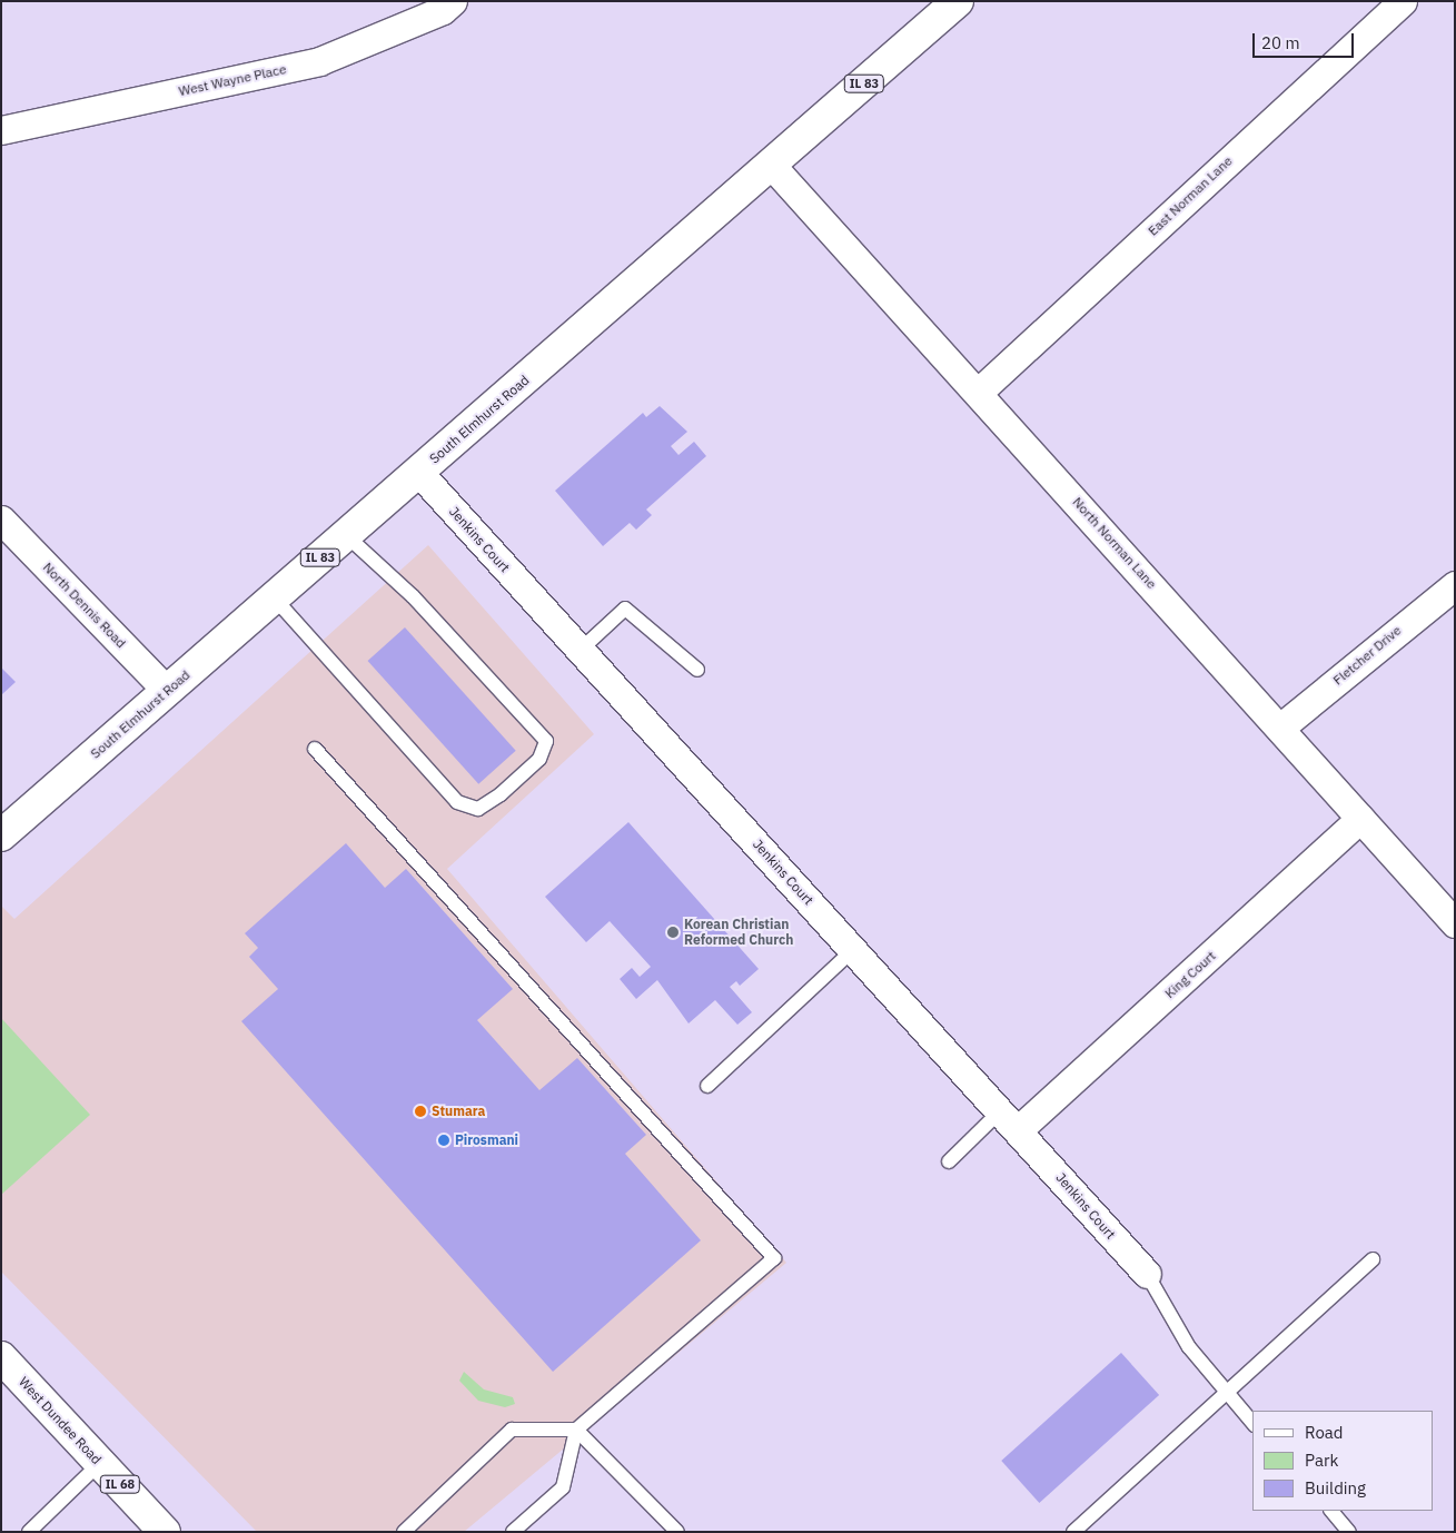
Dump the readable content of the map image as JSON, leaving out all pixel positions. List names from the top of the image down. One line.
{"streets":{"main road":["IL 83","South Elmhurst Road","West Dundee Road","IL 68"],"street":["West Wayne Place","East Norman Lane","Jenkins Court","North Norman Lane","North Dennis Road","Fletcher Drive","King Court"]},"crossings":[["East Norman Lane","North Norman Lane"],["South Elmhurst Road","Jenkins Court"],["South Elmhurst Road","North Norman Lane"],["South Elmhurst Road","North Dennis Road"],["Jenkins Court","King Court"],["North Norman Lane","Fletcher Drive"],["North Norman Lane","King Court"]],"places":["Korean Christian Reformed Church","Stumara","Pirosmani"],"legend":["Road","Park","Building"],"scale_bar":"20 m"}
